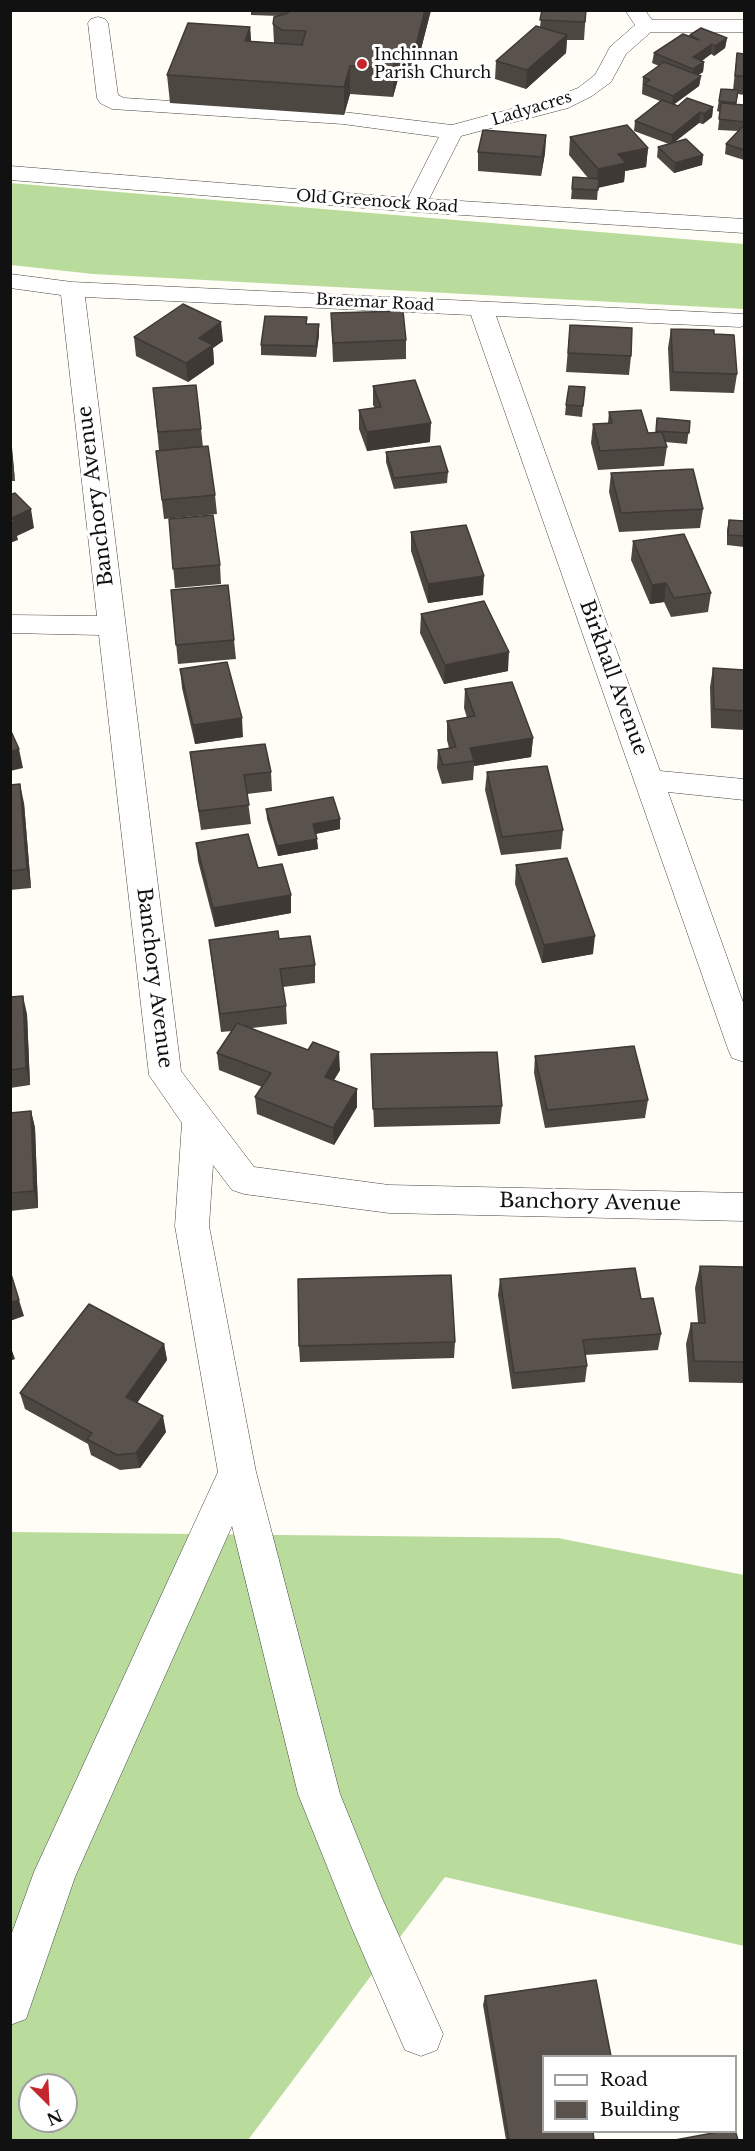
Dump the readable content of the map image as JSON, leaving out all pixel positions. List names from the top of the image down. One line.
{"streets":{"street":["Ladyacres","Old Greenock Road","Braemar Road","Banchory Avenue","Birkhall Avenue"]},"crossings":[["Braemar Road","Banchory Avenue"],["Braemar Road","Birkhall Avenue"]],"places":["Inchinnan Parish Church"],"legend":["Road","Building"],"north":"bottom right"}
